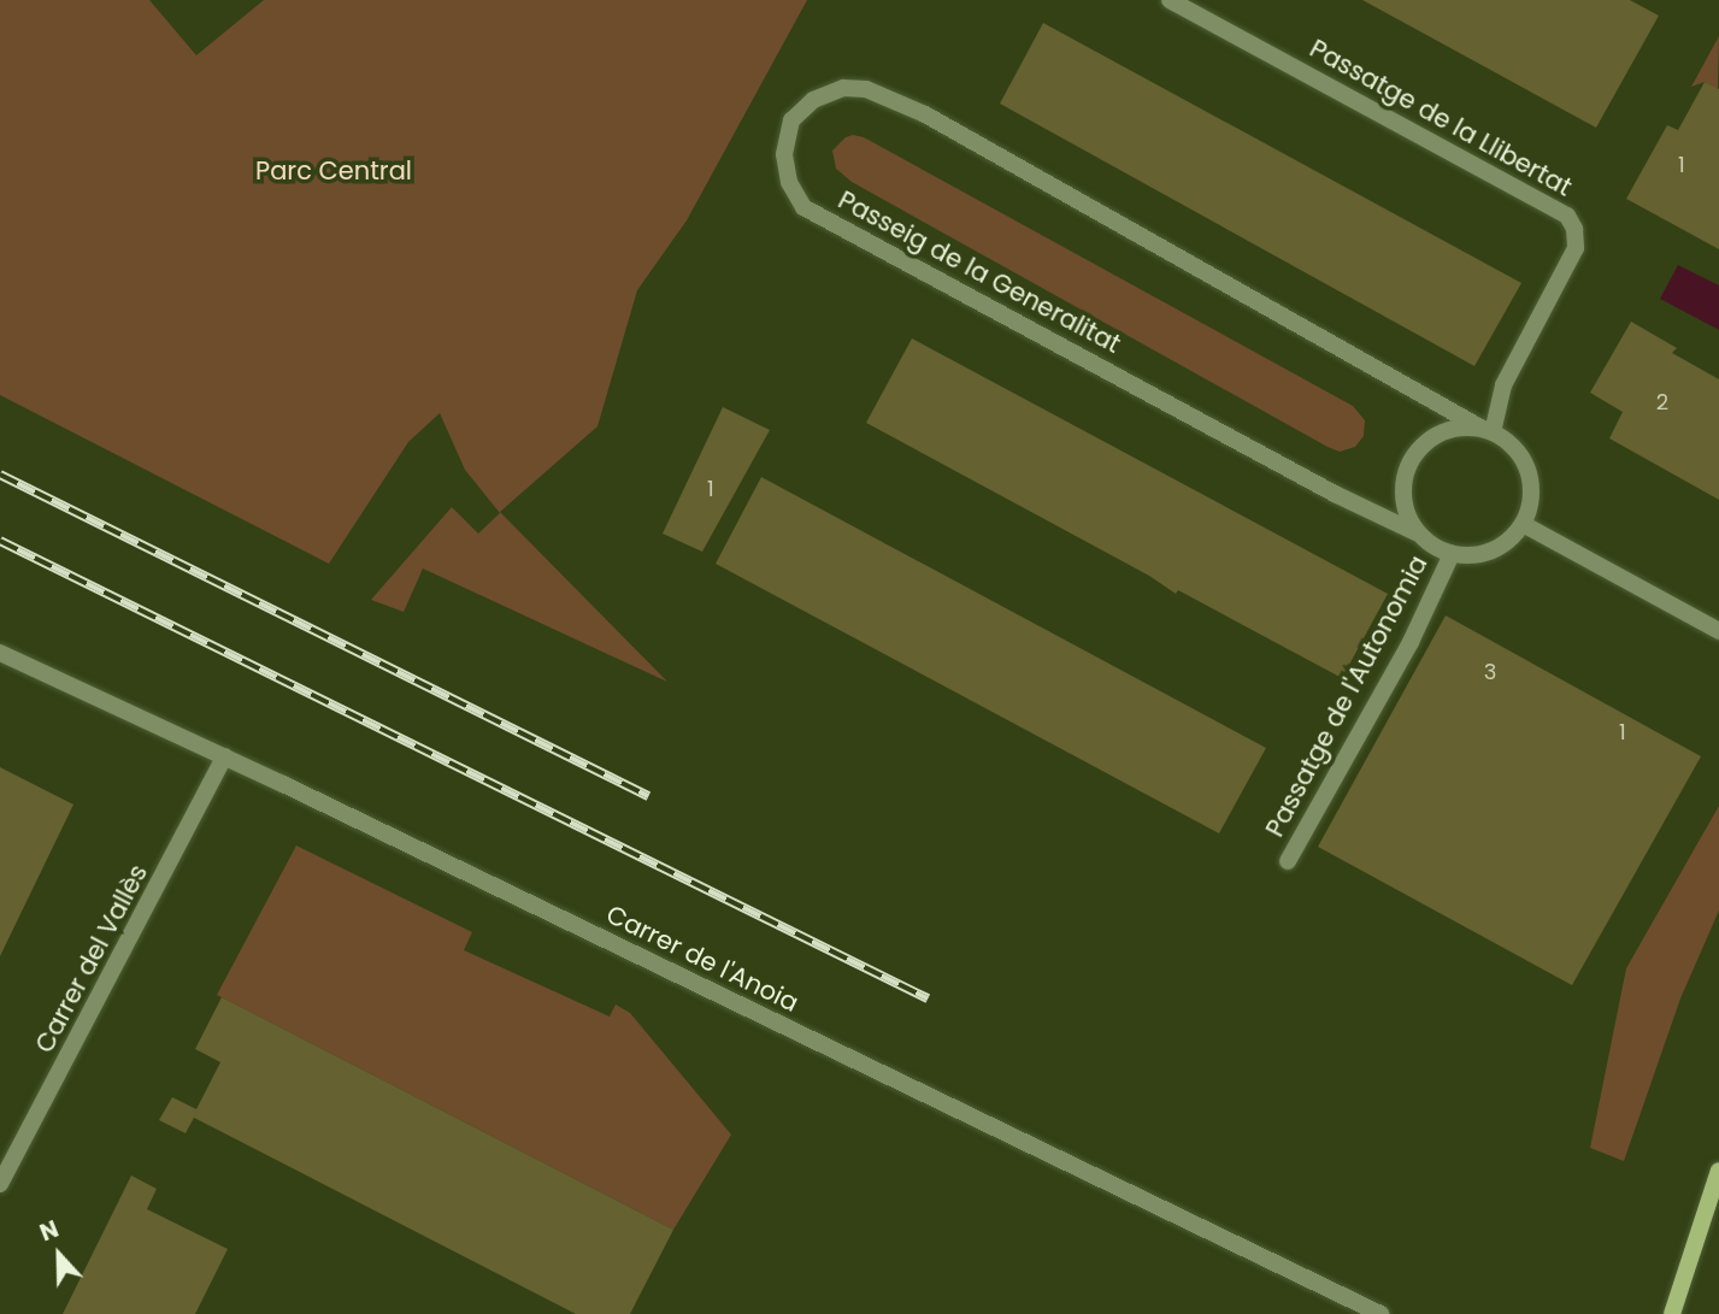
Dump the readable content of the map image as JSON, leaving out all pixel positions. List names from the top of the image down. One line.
{"streets":{"street":["Passatge de la Llibertat","Passeig de la Generalitat","Passatge de l'Autonomia","Carrer del Vallès","Carrer de l'Anoia"]},"crossings":[["Passatge de la Llibertat","Passeig de la Generalitat"],["Passatge de la Llibertat","Passatge de l'Autonomia"],["Passeig de la Generalitat","Passatge de l'Autonomia"],["Carrer del Vallès","Carrer de l'Anoia"]],"parks":["Parc Central"],"house_numbers":["1","2","1","3","1"],"north":"top"}
